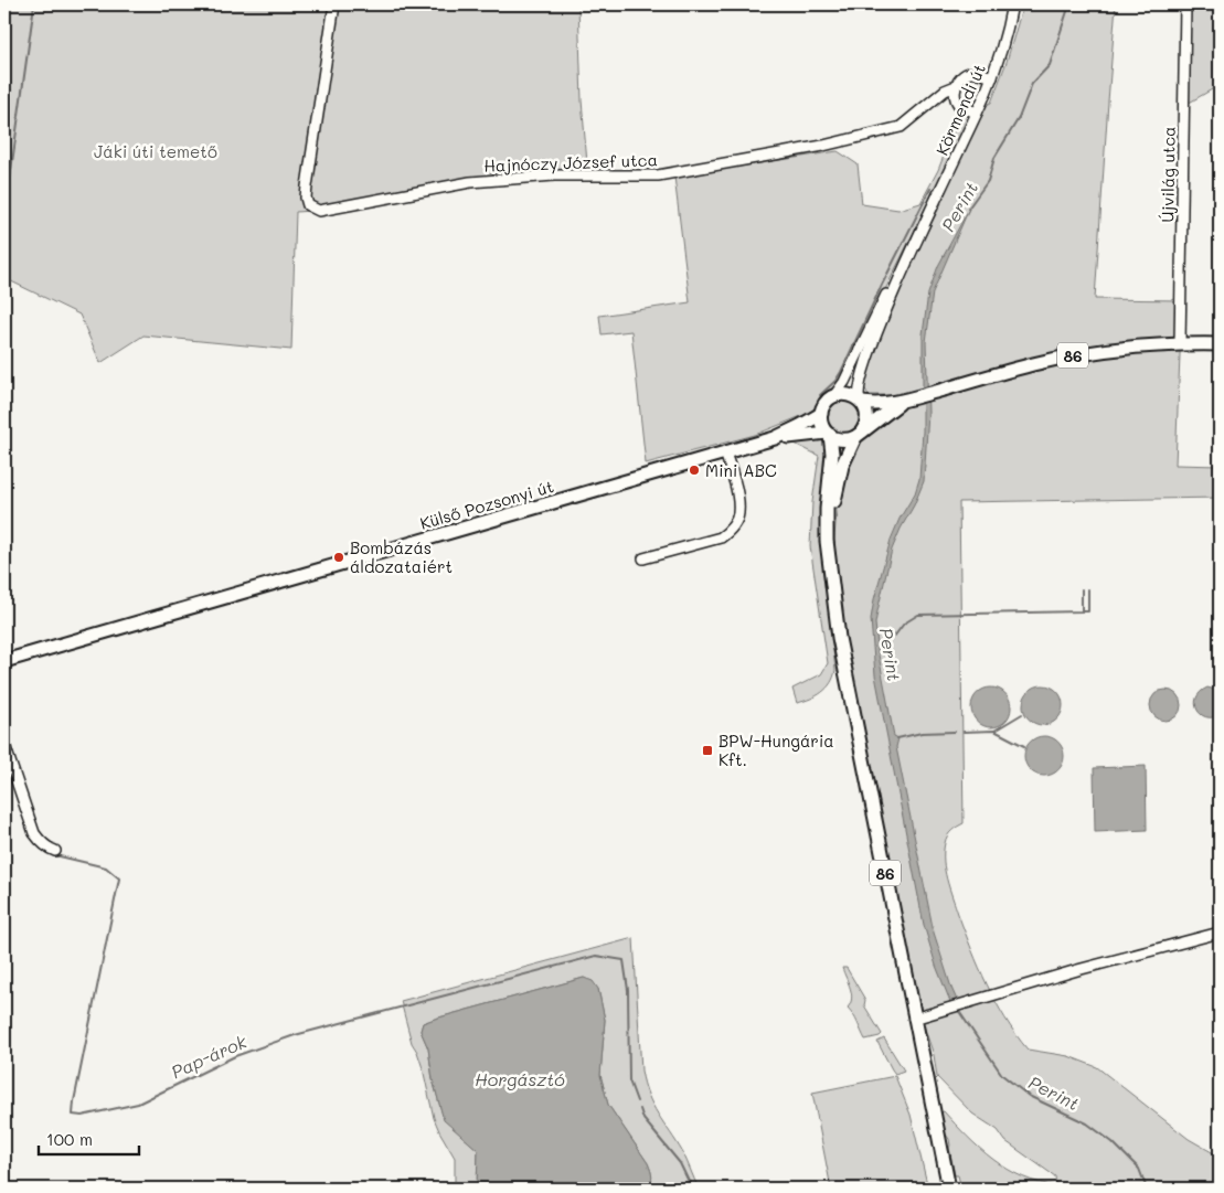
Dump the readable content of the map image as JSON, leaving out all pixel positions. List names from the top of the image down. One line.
{"streets":{"main road":["86","Külső Pozsonyi út"],"street":["Körmendi út","Hajnóczy József utca","Újvilág utca"]},"crossings":[["Körmendi út","86"],["Újvilág utca","86"]],"water":["Perint","Pap-árok","Horgásztó"],"parks":["Jáki úti temető"],"places":{"other":["Mini ABC","Bombázás áldozataiért"],"transit":["BPW-Hungária Kft."]},"scale_bar":"100 m"}
